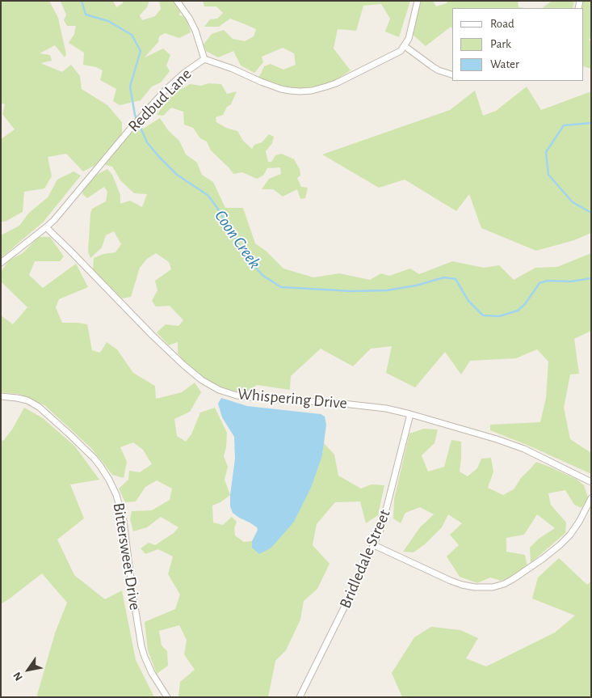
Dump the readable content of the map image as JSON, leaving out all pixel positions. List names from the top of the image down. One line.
{"streets":{"street":["Redbud Lane","Whispering Drive","Bittersweet Drive","Bridledale Street"]},"crossings":[["Redbud Lane","Whispering Drive"],["Whispering Drive","Bridledale Street"]],"water":["Coon Creek"],"legend":["Road","Park","Water"],"north":"bottom left"}
